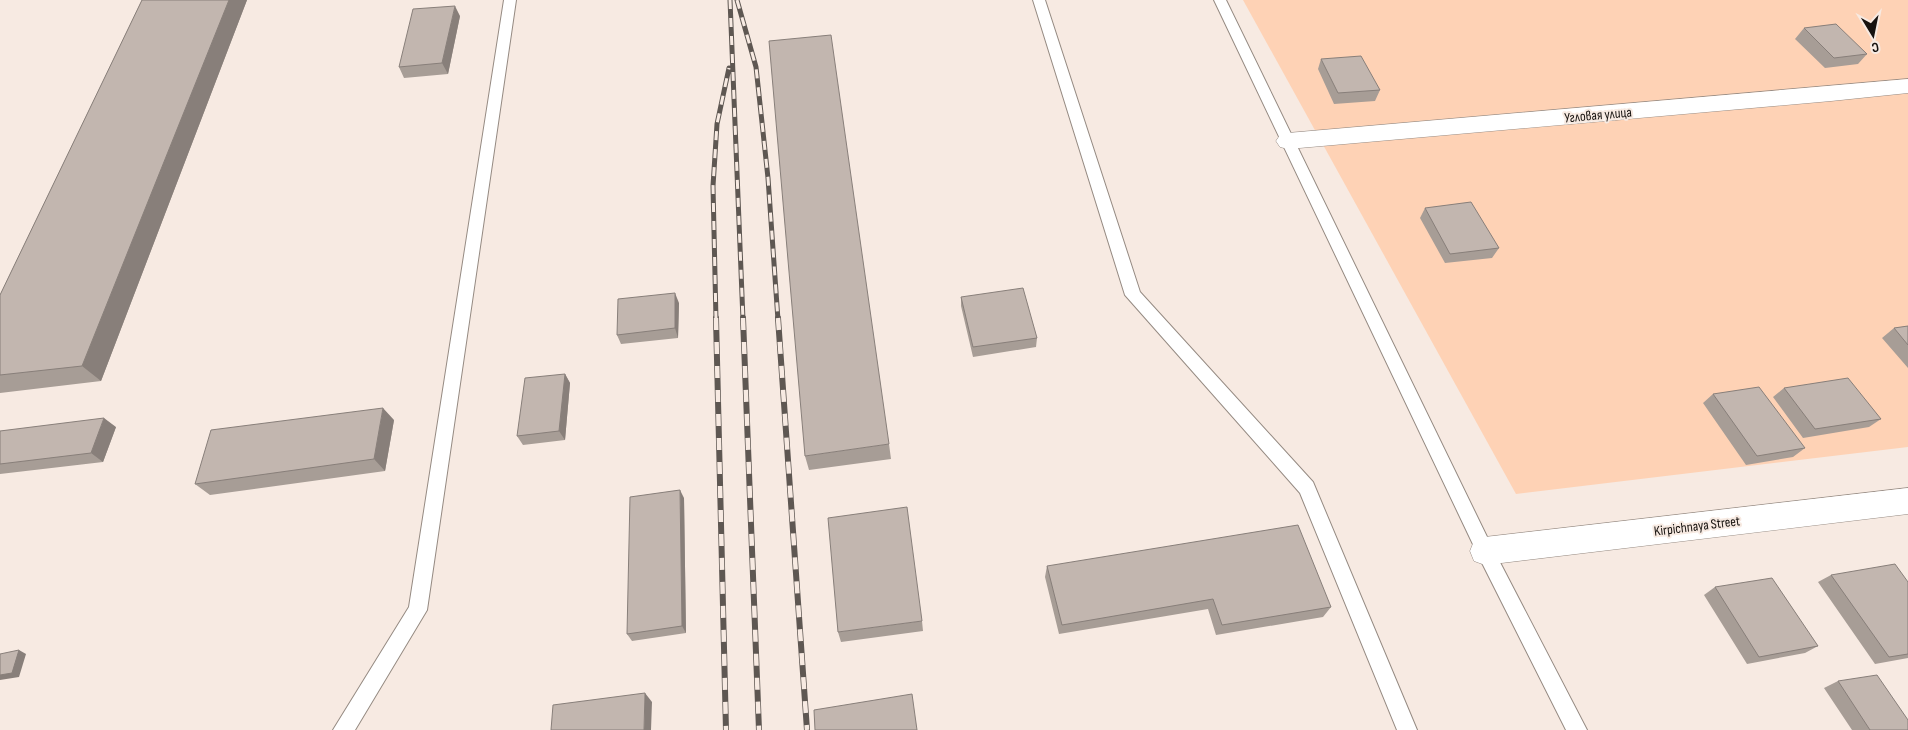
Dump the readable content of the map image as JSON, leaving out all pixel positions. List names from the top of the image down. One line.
{"streets":{"street":["Угловая улица","Kirpichnaya Street"]},"north":"bottom"}
